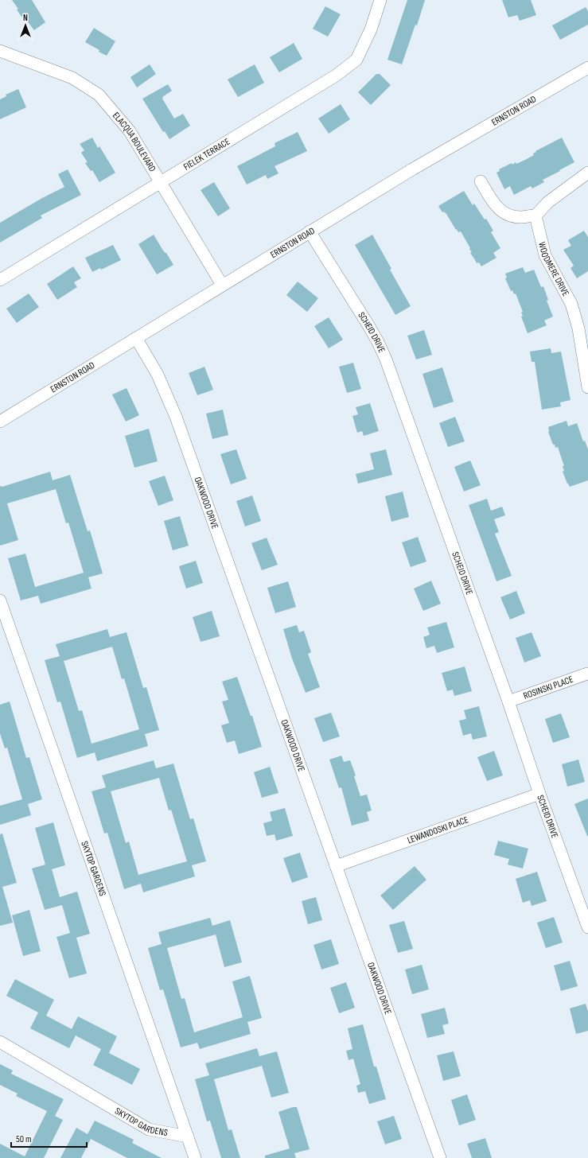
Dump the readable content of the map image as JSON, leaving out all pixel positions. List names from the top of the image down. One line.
{"streets":{"street":["ERNSTON ROAD","ELACQUA BOULEVARD","FIELEK TERRACE","WOODMERE DRIVE","SCHEID DRIVE","OAKWOOD DRIVE","ROSINSKI PLACE","LEWANDOSKI PLACE","SKYTOP GARDENS"]},"crossings":[["ERNSTON ROAD","ELACQUA BOULEVARD"],["ERNSTON ROAD","SCHEID DRIVE"],["ERNSTON ROAD","OAKWOOD DRIVE"],["ELACQUA BOULEVARD","FIELEK TERRACE"],["SCHEID DRIVE","ROSINSKI PLACE"],["SCHEID DRIVE","LEWANDOSKI PLACE"],["OAKWOOD DRIVE","LEWANDOSKI PLACE"]],"scale_bar":"50 m","north":"top"}
